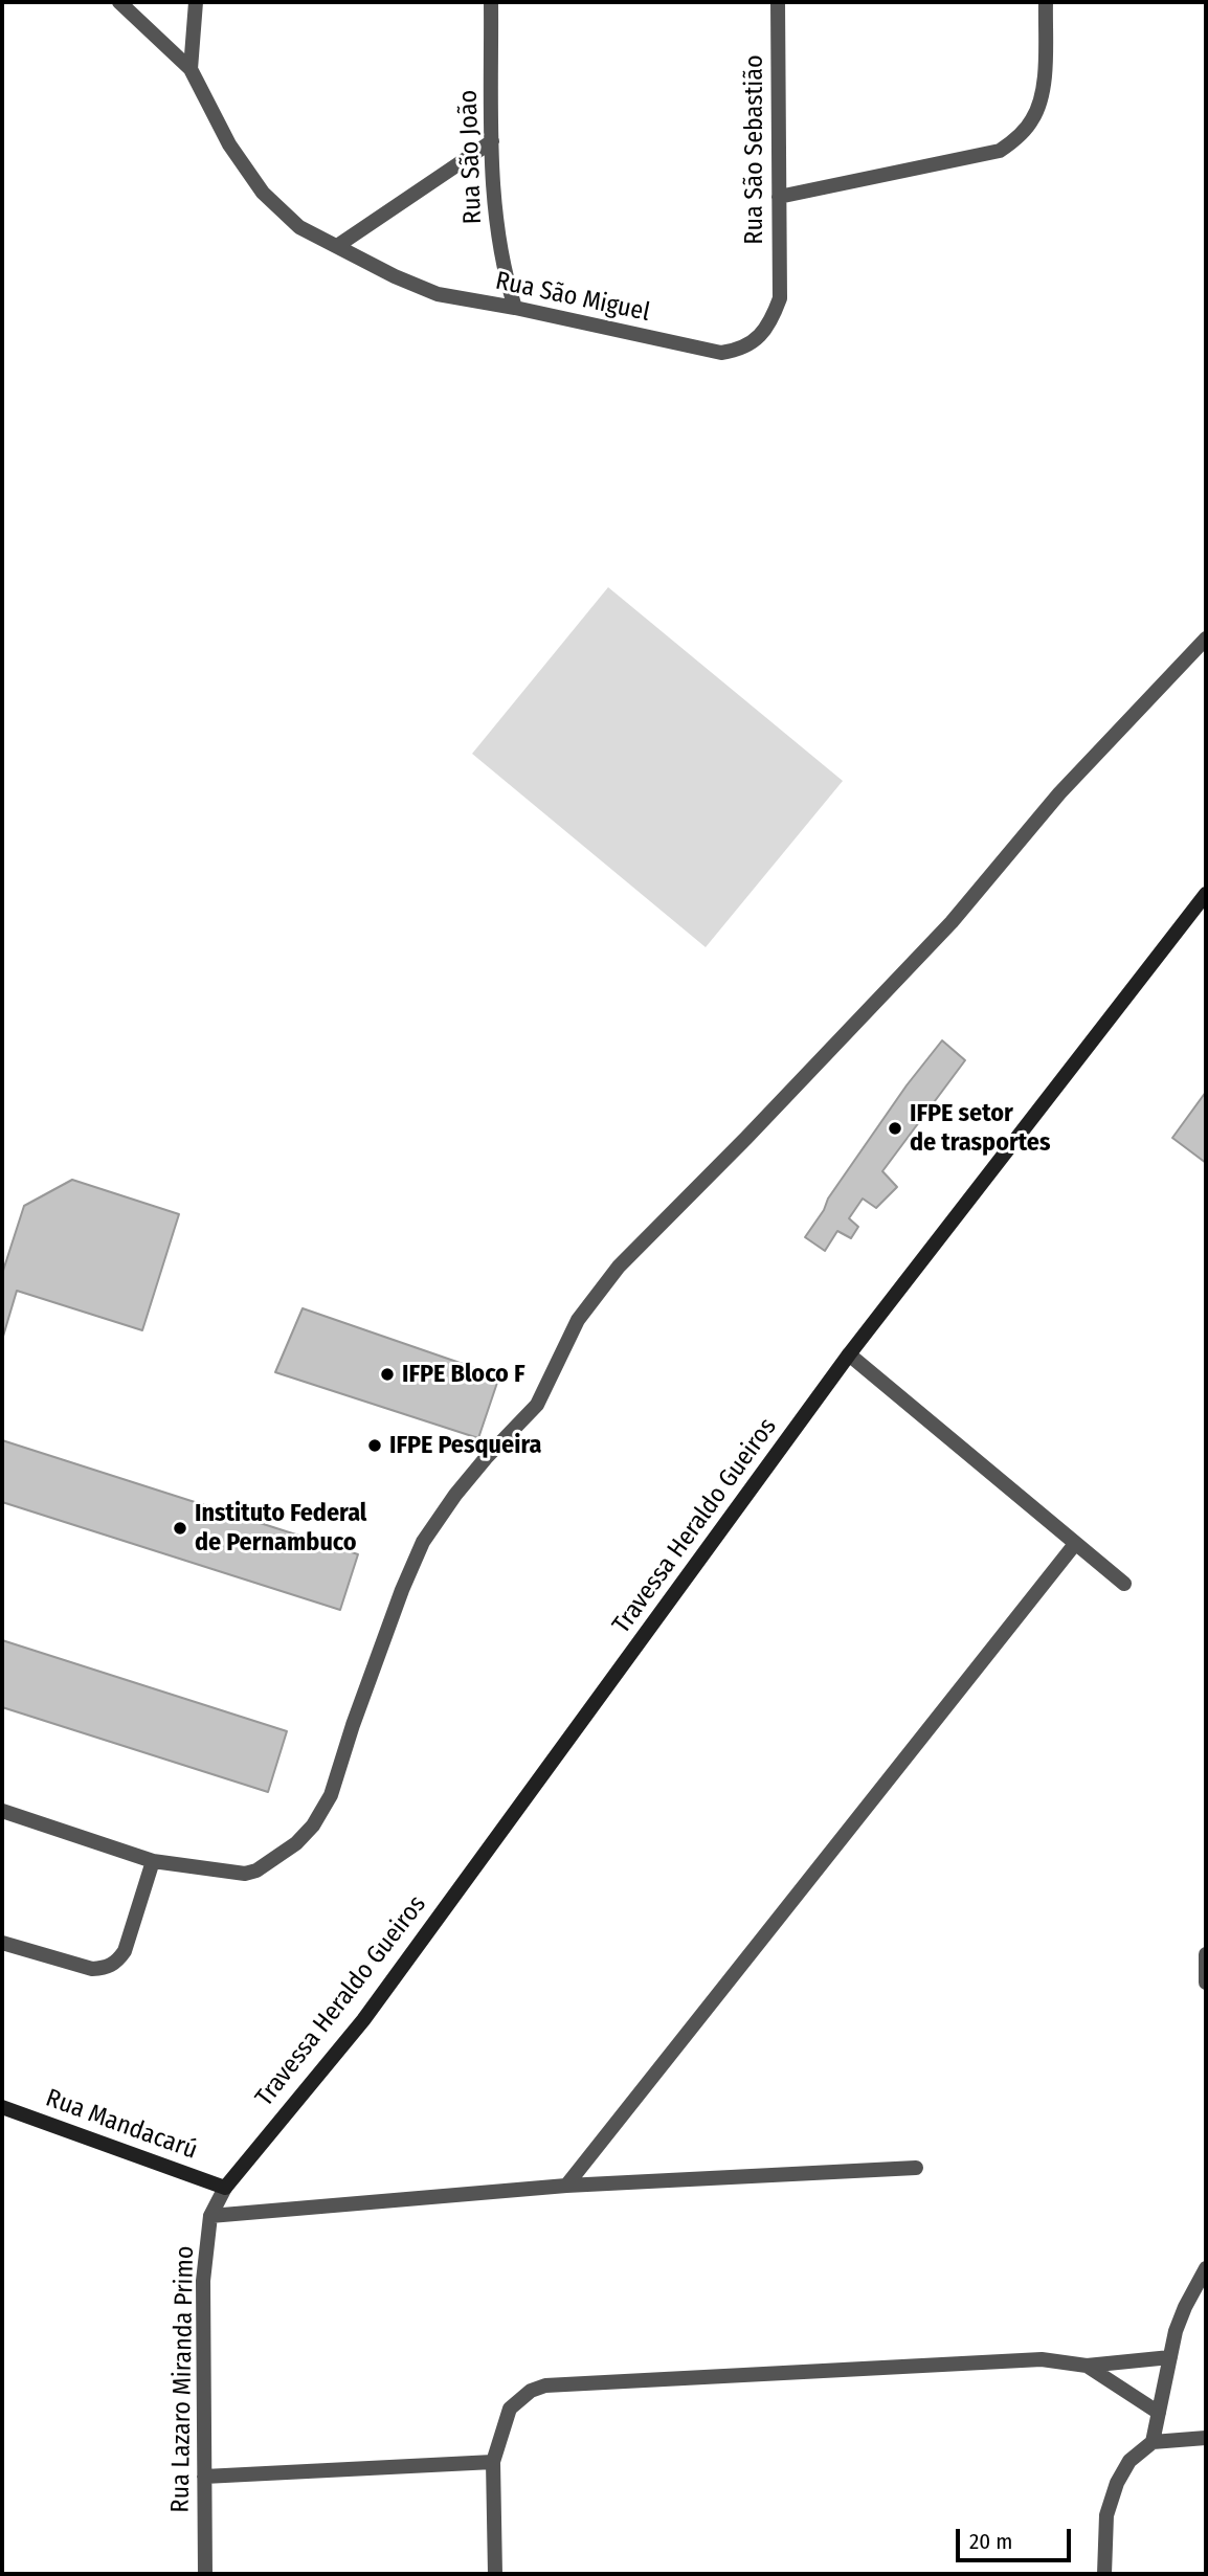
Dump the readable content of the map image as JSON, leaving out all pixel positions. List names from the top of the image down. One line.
{"streets":{"street":["Rua São Sebastião","Rua São João","Rua São Miguel","Travessa Heraldo Gueiros","Rua Mandacarú","Rua Lazaro Miranda Primo"]},"crossings":[["Rua São Sebastião","Rua São Miguel"],["Rua São João","Rua São Miguel"],["Travessa Heraldo Gueiros","Rua Mandacarú"],["Travessa Heraldo Gueiros","Rua Lazaro Miranda Primo"],["Rua Mandacarú","Rua Lazaro Miranda Primo"]],"places":["IFPE setor de trasportes","IFPE Bloco F","IFPE Pesqueira","Instituto Federal de Pernambuco"],"scale_bar":"20 m"}
